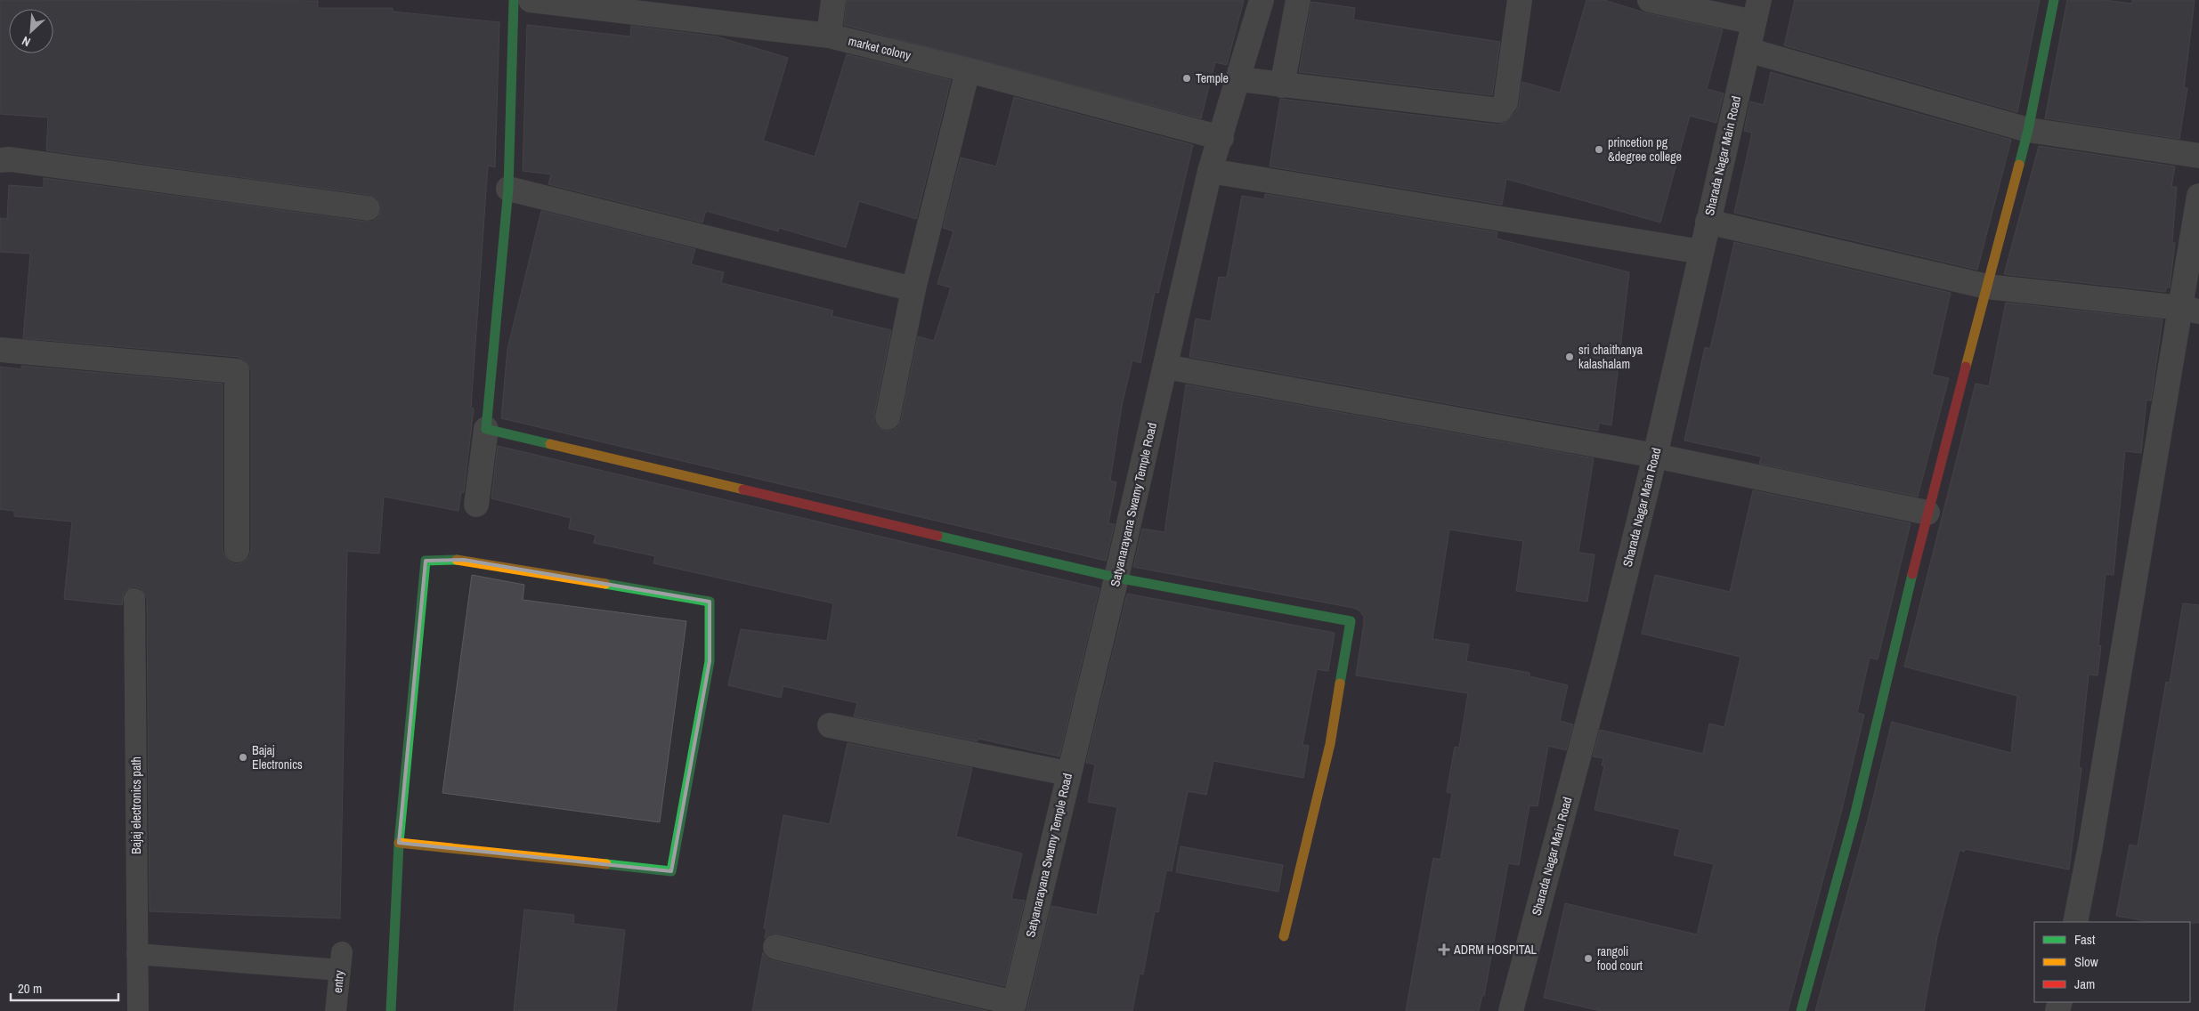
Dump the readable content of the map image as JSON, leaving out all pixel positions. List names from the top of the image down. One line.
{"streets":{"street":["market colony","Sharada Nagar Main Road","Satyanarayana Swamy Temple Road"],"lane":["Bajaj electronics path","entry"]},"crossings":[["market colony","Satyanarayana Swamy Temple Road"],["Bajaj electronics path","entry"]],"places":{"other":["Temple","princetion pg &degree college","sri chaithanya kalashalam","Bajaj Electronics","rangoli food court"],"health":["ADRM HOSPITAL"]},"legend":["Fast","Slow","Jam"],"scale_bar":"20 m","north":"bottom left"}
